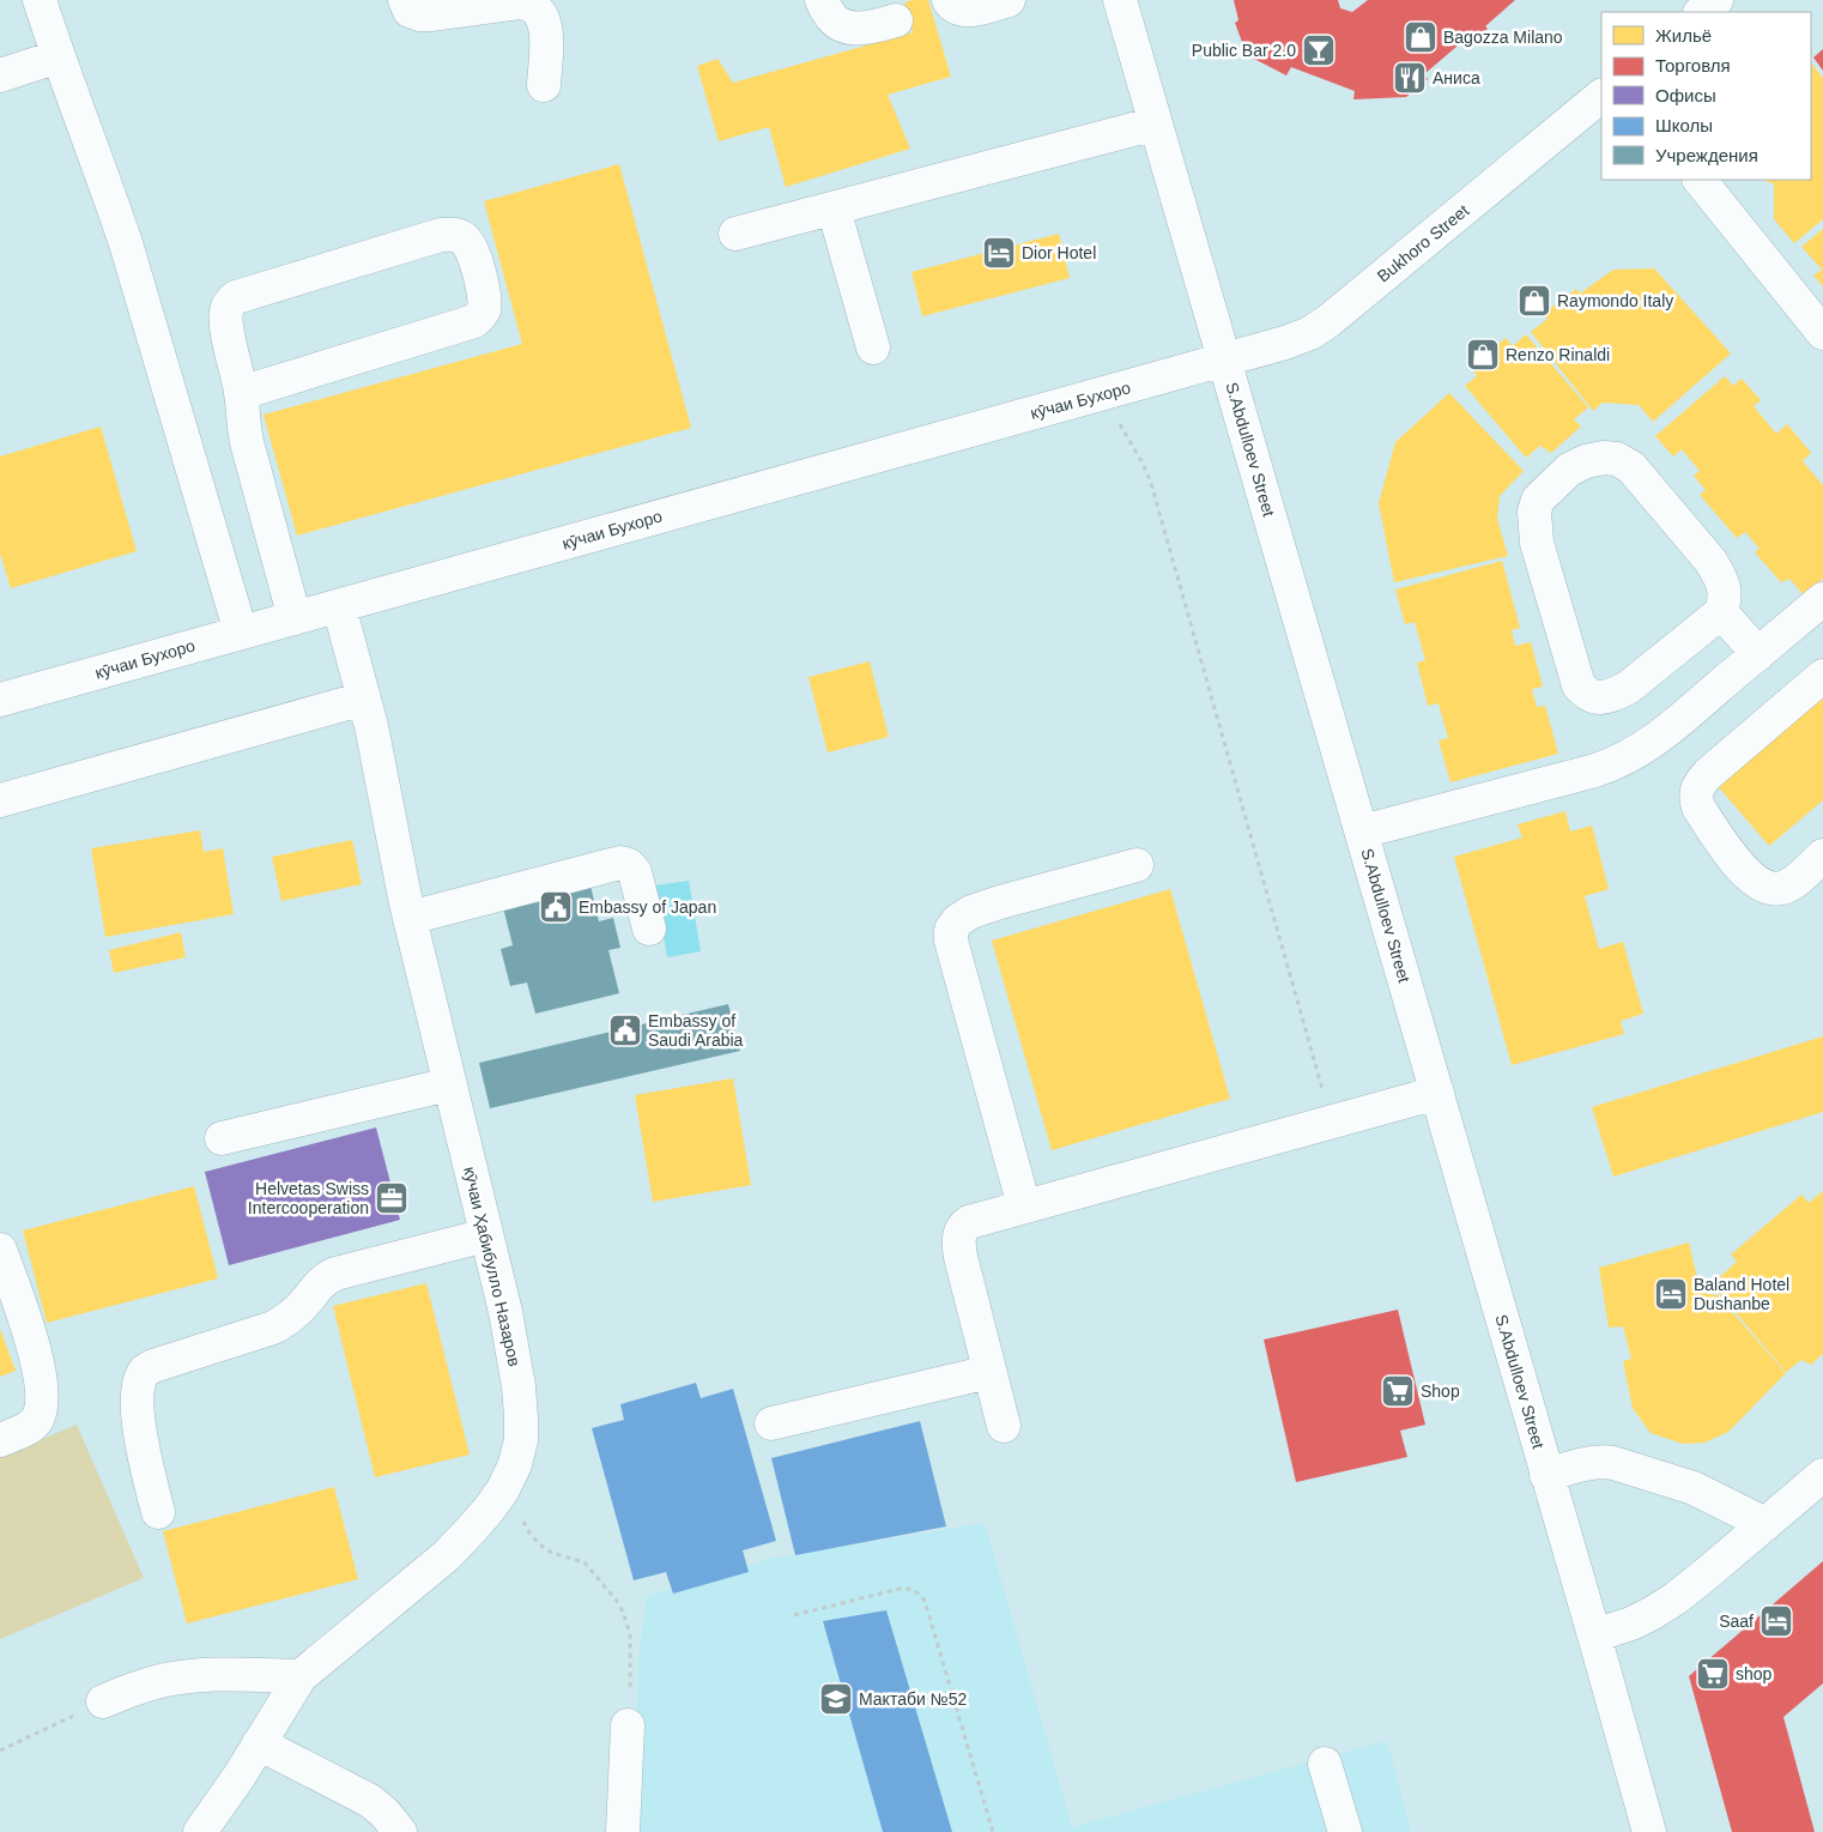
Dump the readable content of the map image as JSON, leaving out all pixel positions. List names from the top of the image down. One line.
{"streets":{"street":["Bukhoro Street","кӯчаи Бухоро","S.Abdulloev Street","кӯчаи Ҳабибулло Назаров"]},"crossings":[["Bukhoro Street","кӯчаи Бухоро"],["Bukhoro Street","S.Abdulloev Street"],["кӯчаи Бухоро","S.Abdulloev Street"],["кӯчаи Бухоро","кӯчаи Ҳабибулло Назаров"]],"places":{"shop":["Bagozza Milano","Raymondo Italy","Renzo Rinaldi"],"bar":["Public Bar 2.0"],"restaurant":["Аниса"],"hotel":["Dior Hotel","Baland Hotel Dushanbe","Saaf"],"public building":["Embassy of Japan","Embassy of Saudi Arabia"],"office":["Helvetas Swiss Intercooperation"],"supermarket":["Shop","shop"],"school or university":["Мактаби №52"]},"legend":["Жильё","Торговля","Офисы","Школы","Учреждения"]}
